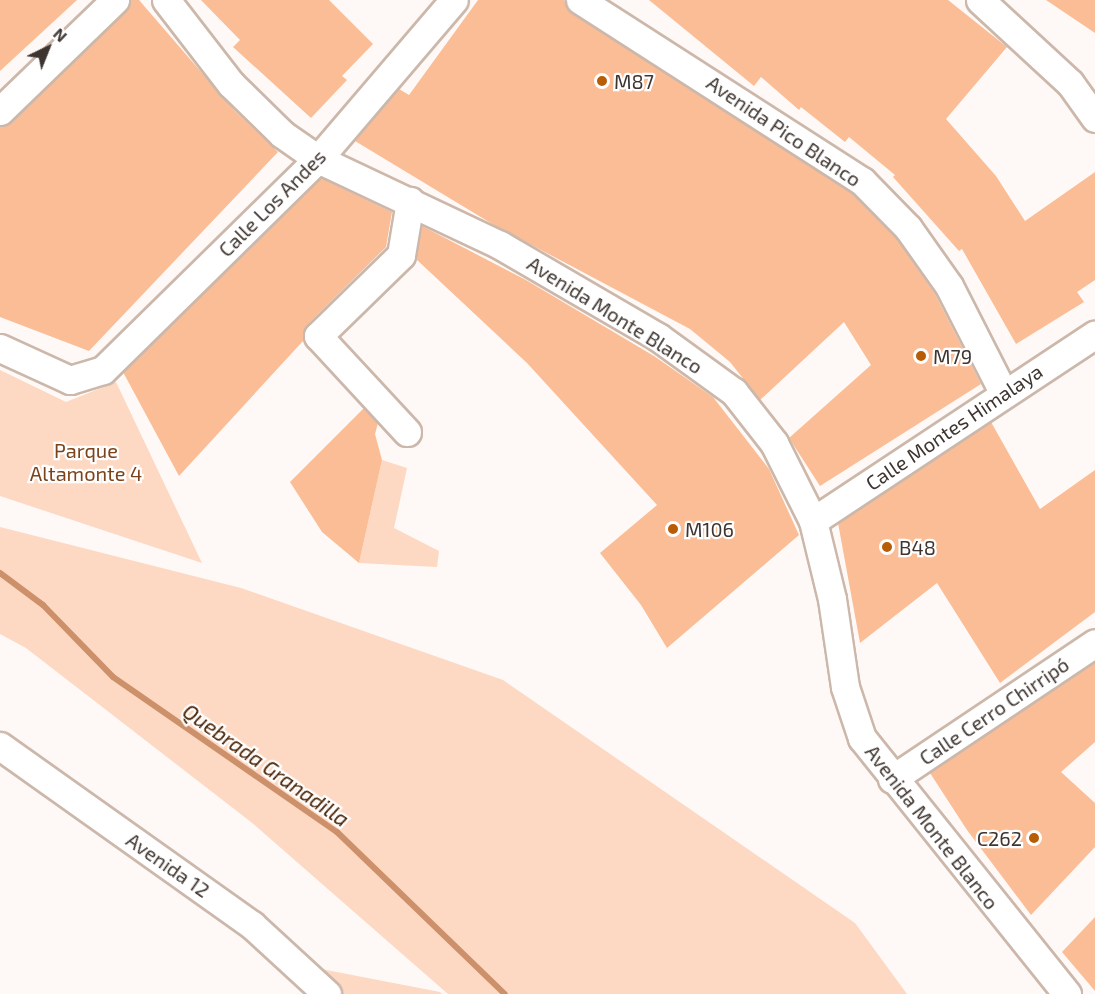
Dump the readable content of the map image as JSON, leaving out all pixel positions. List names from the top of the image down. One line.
{"streets":{"street":["Avenida Pico Blanco","Calle Los Andes","Avenida Monte Blanco","Calle Montes Himalaya","Calle Cerro Chirripó","Avenida 12"]},"crossings":[["Avenida Pico Blanco","Calle Montes Himalaya"],["Calle Los Andes","Avenida Monte Blanco"],["Avenida Monte Blanco","Calle Montes Himalaya"],["Avenida Monte Blanco","Calle Cerro Chirripó"]],"water":["Quebrada Granadilla"],"parks":["Parque Altamonte 4"],"places":["M87","M79","M106","B48","C262"],"north":"top right"}
